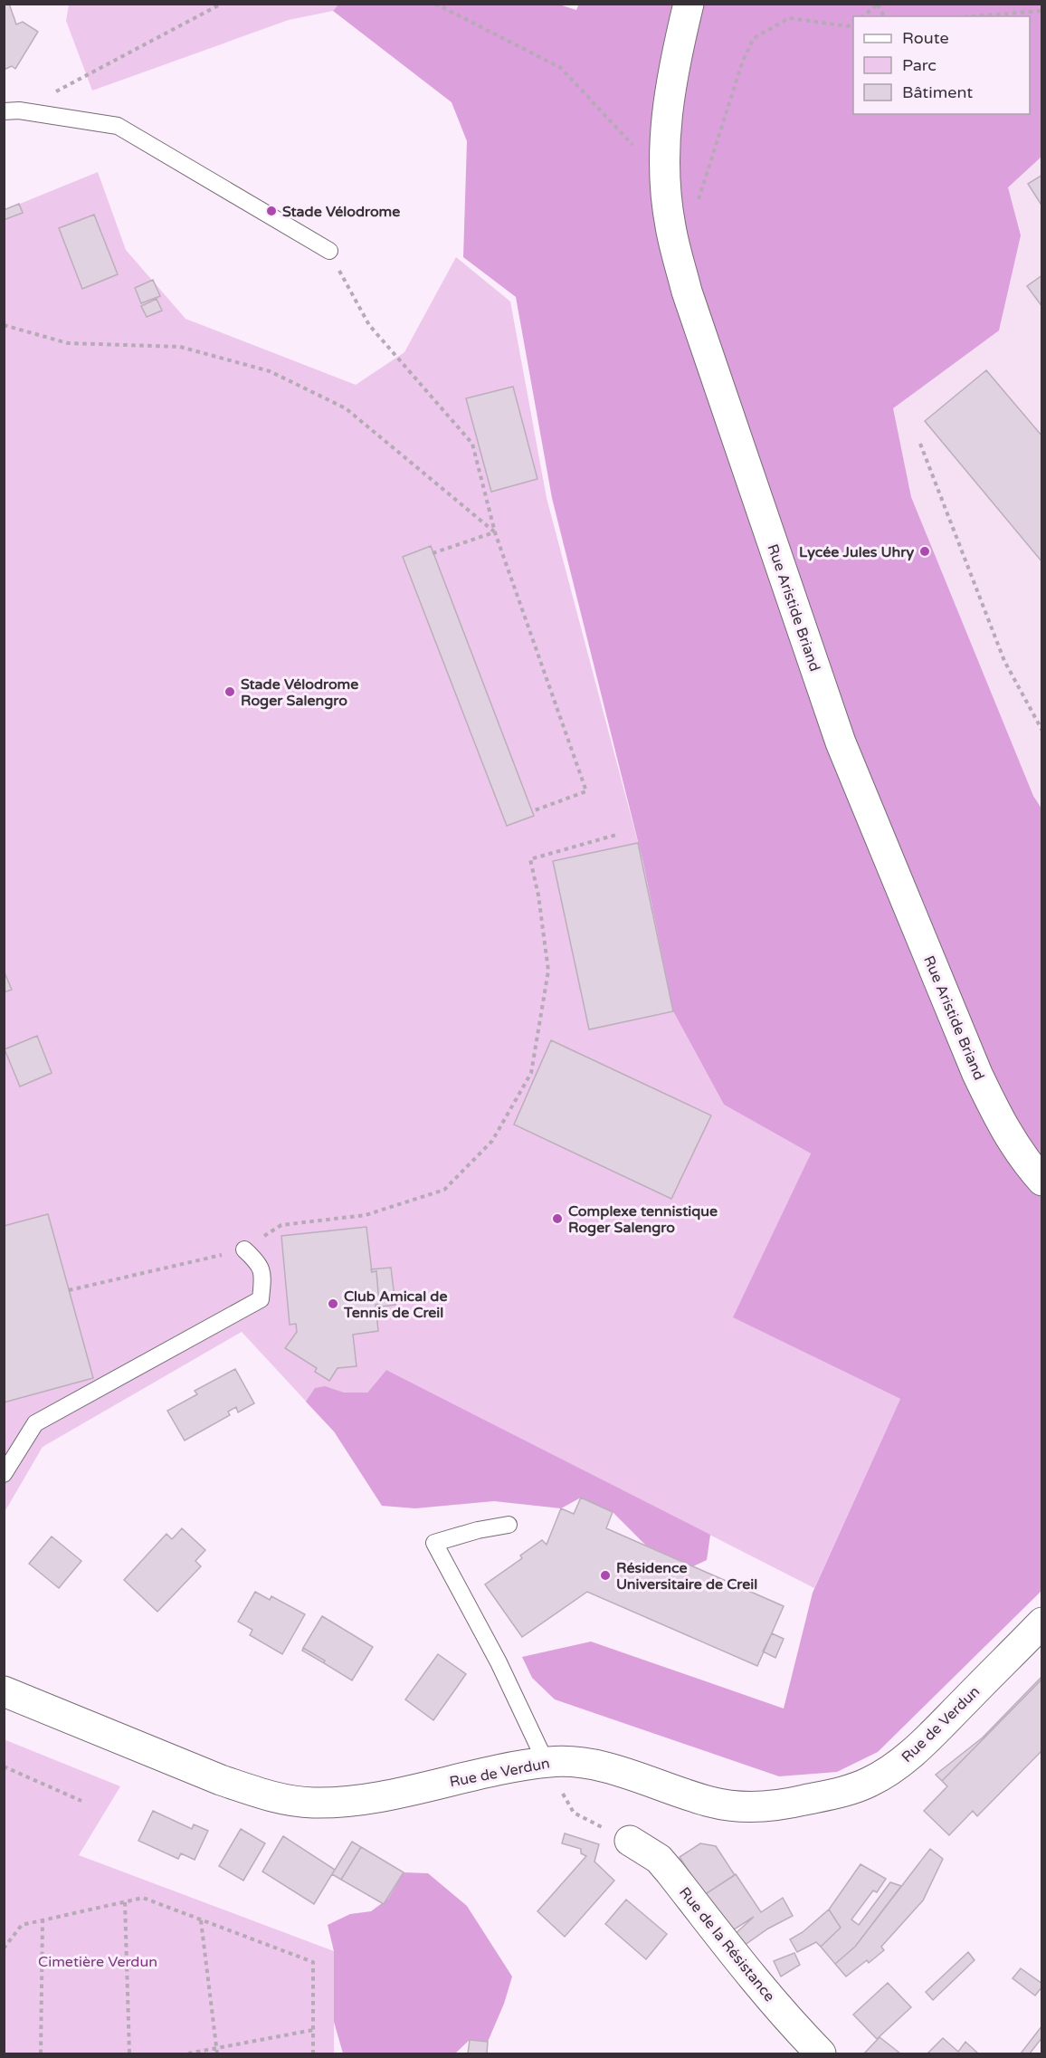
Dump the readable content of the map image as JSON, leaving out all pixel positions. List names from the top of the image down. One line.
{"streets":{"street":["Rue Aristide Briand","Rue de Verdun","Rue de la Résistance"]},"parks":["Cimetière Verdun"],"places":["Stade Vélodrome","Lycée Jules Uhry","Stade Vélodrome Roger Salengro","Complexe tennistique Roger Salengro","Club Amical de Tennis de Creil","Résidence Universitaire de Creil"],"legend":["Route","Parc","Bâtiment"]}
